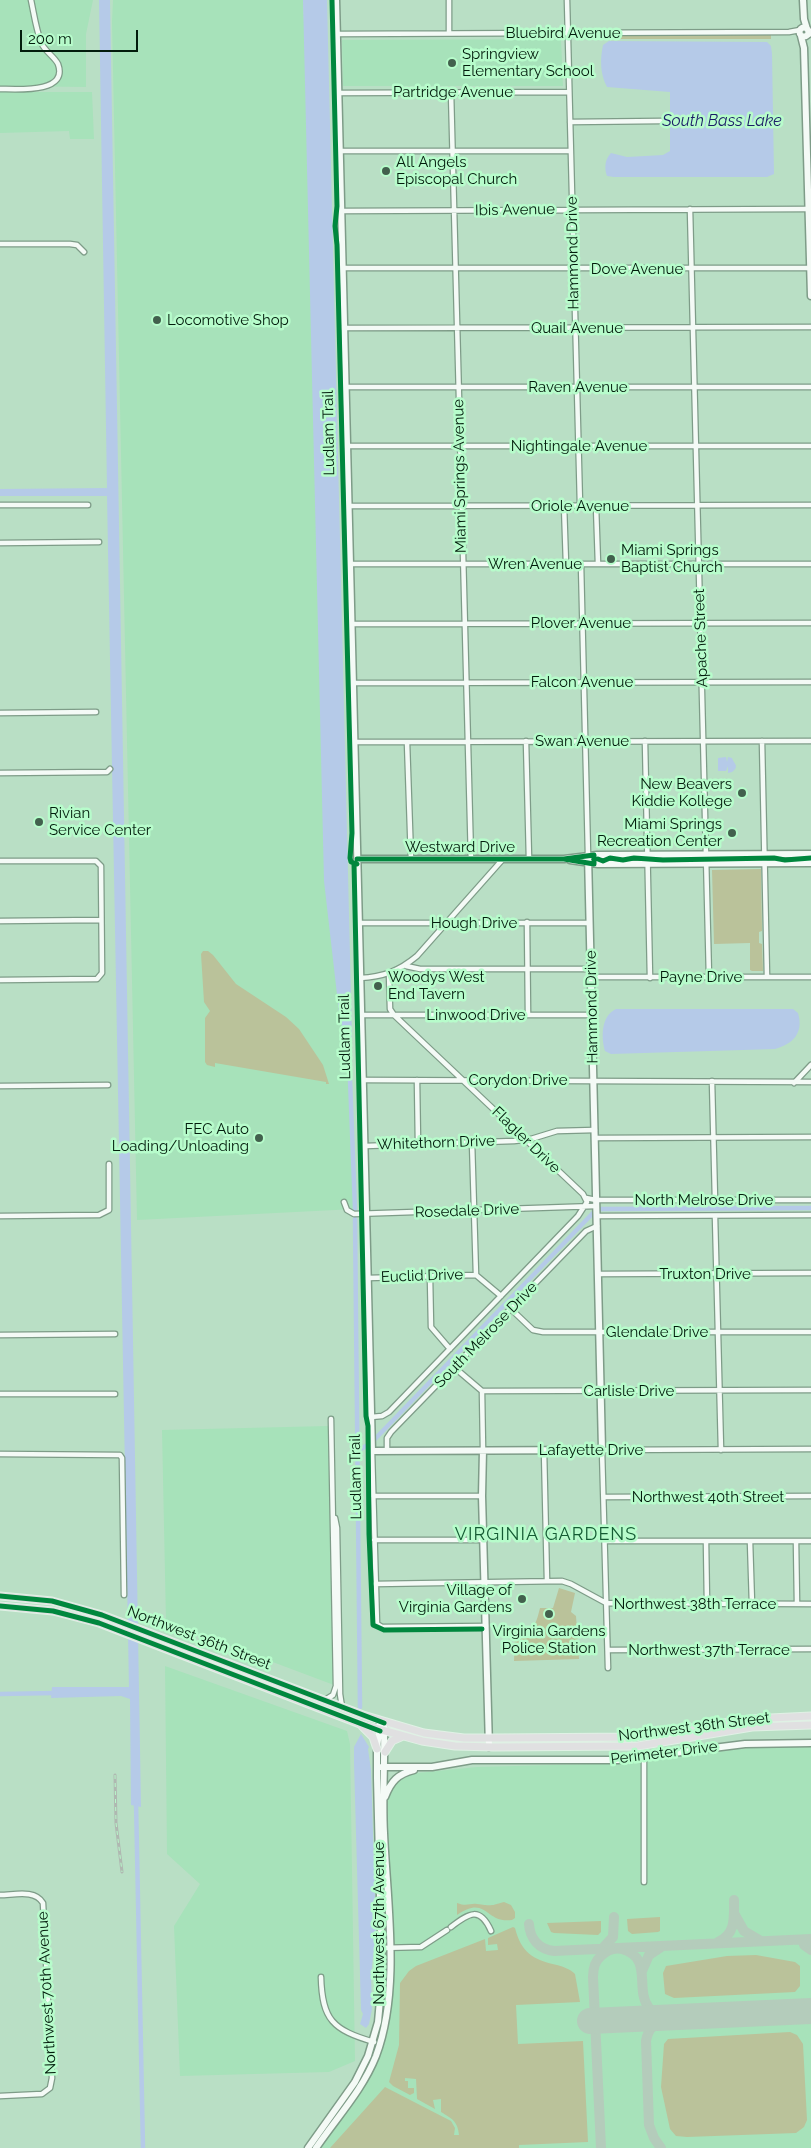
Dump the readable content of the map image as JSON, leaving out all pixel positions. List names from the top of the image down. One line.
{"streets":{"main road":["Northwest 36th Street"],"street":["Bluebird Avenue","Partridge Avenue","Ibis Avenue","Hammond Drive","Dove Avenue","Quail Avenue","Raven Avenue","Nightingale Avenue","Miami Springs Avenue","Oriole Avenue","Wren Avenue","Plover Avenue","Apache Street","Falcon Avenue","Swan Avenue","Westward Drive","Hough Drive","Payne Drive","Linwood Drive","Corydon Drive","Flagler Drive","Whitethorn Drive","North Melrose Drive","Rosedale Drive","Truxton Drive","Euclid Drive","Glendale Drive","South Melrose Drive","Carlisle Drive","Lafayette Drive","Northwest 40th Street","Northwest 38th Terrace","Northwest 37th Terrace","Perimeter Drive","Northwest 67th Avenue","Northwest 70th Avenue"],"cycle path":["Ludlam Trail"]},"crossings":[["Bluebird Avenue","Hammond Drive"],["Partridge Avenue","Hammond Drive"],["Partridge Avenue","Miami Springs Avenue"],["Ibis Avenue","Hammond Drive"],["Ibis Avenue","Miami Springs Avenue"],["Ibis Avenue","Apache Street"],["Hammond Drive","Dove Avenue"],["Hammond Drive","Quail Avenue"],["Hammond Drive","Raven Avenue"],["Hammond Drive","Nightingale Avenue"],["Hammond Drive","Oriole Avenue"],["Hammond Drive","Wren Avenue"],["Hammond Drive","Plover Avenue"],["Hammond Drive","Falcon Avenue"],["Hammond Drive","Swan Avenue"],["Hammond Drive","Westward Drive"],["Hammond Drive","Hough Drive"],["Hammond Drive","Payne Drive"],["Hammond Drive","Linwood Drive"],["Hammond Drive","Corydon Drive"],["Hammond Drive","Whitethorn Drive"],["Hammond Drive","North Melrose Drive"],["Hammond Drive","Rosedale Drive"],["Hammond Drive","Truxton Drive"],["Hammond Drive","Glendale Drive"],["Hammond Drive","South Melrose Drive"],["Hammond Drive","Carlisle Drive"],["Hammond Drive","Lafayette Drive"],["Dove Avenue","Miami Springs Avenue"],["Dove Avenue","Apache Street"],["Quail Avenue","Miami Springs Avenue"],["Quail Avenue","Apache Street"],["Raven Avenue","Miami Springs Avenue"],["Raven Avenue","Apache Street"],["Nightingale Avenue","Miami Springs Avenue"],["Nightingale Avenue","Apache Street"],["Miami Springs Avenue","Oriole Avenue"],["Miami Springs Avenue","Wren Avenue"],["Miami Springs Avenue","Plover Avenue"],["Miami Springs Avenue","Falcon Avenue"],["Miami Springs Avenue","Swan Avenue"],["Miami Springs Avenue","Westward Drive"],["Oriole Avenue","Apache Street"],["Wren Avenue","Apache Street"],["Plover Avenue","Apache Street"],["Apache Street","Falcon Avenue"],["Apache Street","Swan Avenue"],["Apache Street","Westward Drive"],["Apache Street","Payne Drive"],["Linwood Drive","Flagler Drive"],["Corydon Drive","Flagler Drive"],["Flagler Drive","Whitethorn Drive"],["North Melrose Drive","Rosedale Drive"],["Glendale Drive","South Melrose Drive"],["South Melrose Drive","Lafayette Drive"],["Northwest 36th Street","Northwest 67th Avenue"]],"districts":["VIRGINIA GARDENS"],"water":["South Bass Lake"],"places":["Springview Elementary School","All Angels Episcopal Church","Locomotive Shop","Miami Springs Baptist Church","New Beavers Kiddie Kollege","Rivian Service Center","Miami Springs Recreation Center","Woodys West End Tavern","FEC Auto Loading/Unloading","Village of Virginia Gardens","Virginia Gardens Police Station"],"scale_bar":"200 m"}
